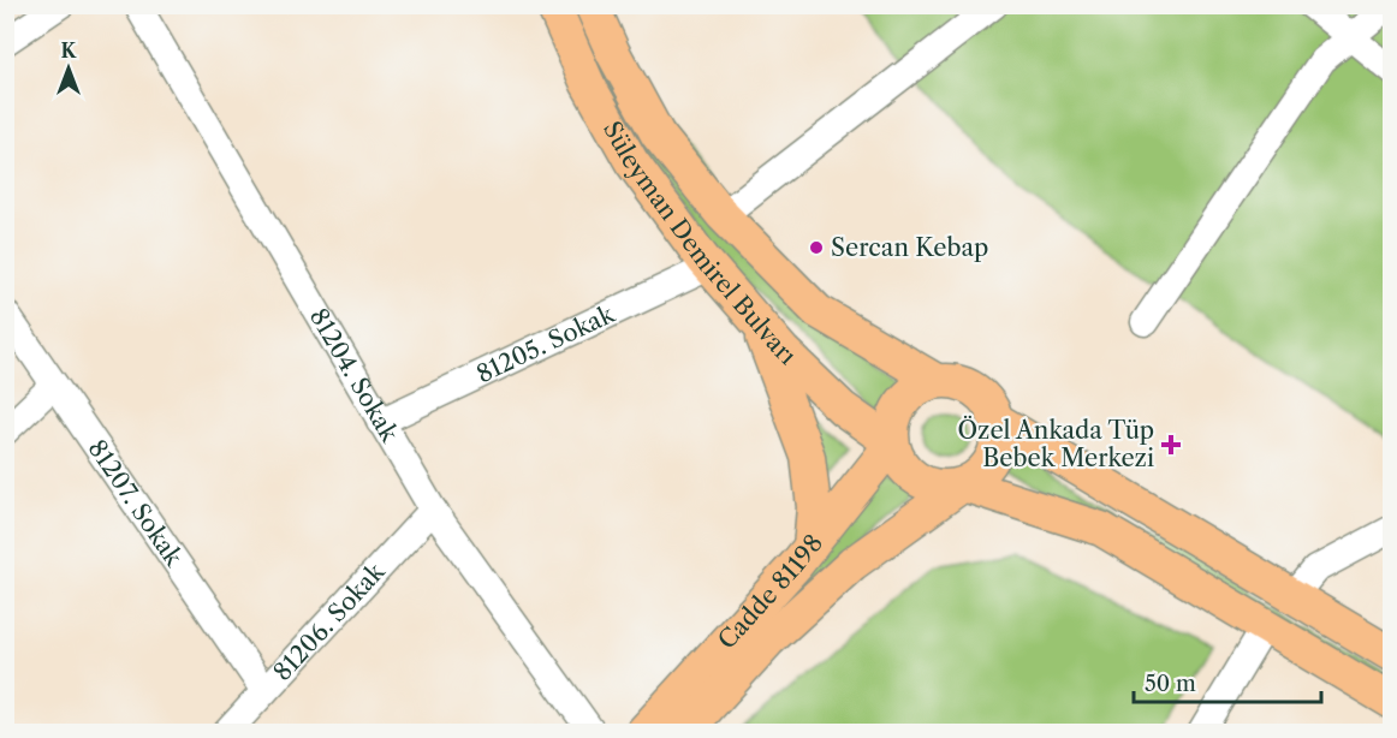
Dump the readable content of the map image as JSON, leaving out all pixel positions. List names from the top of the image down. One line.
{"streets":{"main road":["Süleyman Demirel Bulvarı","Cadde 81198"],"street":["81205. Sokak","81204. Sokak","81207. Sokak","81206. Sokak"]},"crossings":[["Süleyman Demirel Bulvarı","81205. Sokak"],["Süleyman Demirel Bulvarı","Cadde 81198"],["81205. Sokak","81204. Sokak"],["81204. Sokak","81206. Sokak"],["81207. Sokak","81206. Sokak"]],"places":{"other":["Sercan Kebap"],"health":["Özel Ankada Tüp Bebek Merkezi"]},"scale_bar":"50 m","north":"top"}
